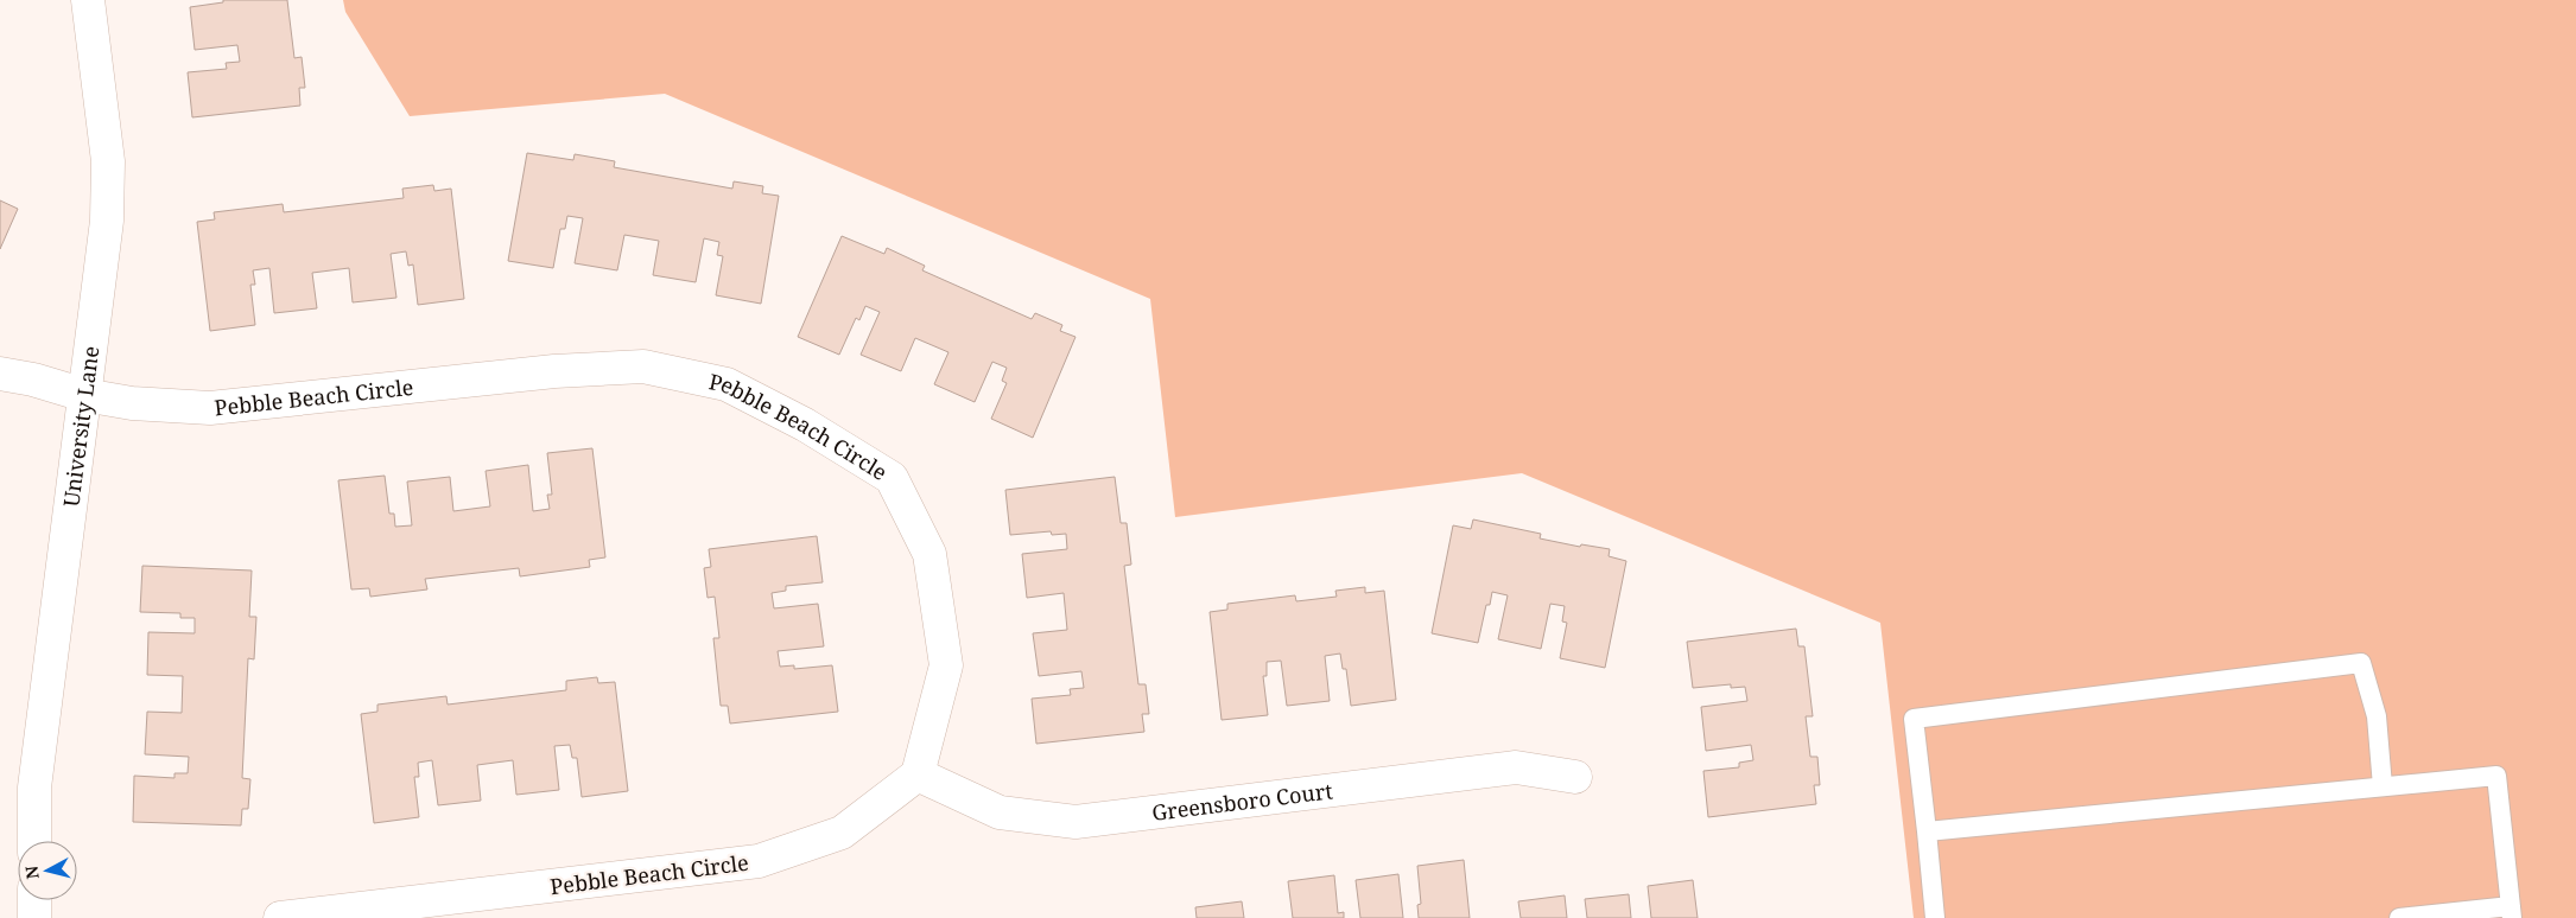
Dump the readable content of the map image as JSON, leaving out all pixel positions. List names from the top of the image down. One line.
{"streets":{"street":["Pebble Beach Circle","University Lane","Greensboro Court"]},"crossings":[["Pebble Beach Circle","University Lane"],["Pebble Beach Circle","Greensboro Court"]],"north":"left"}
